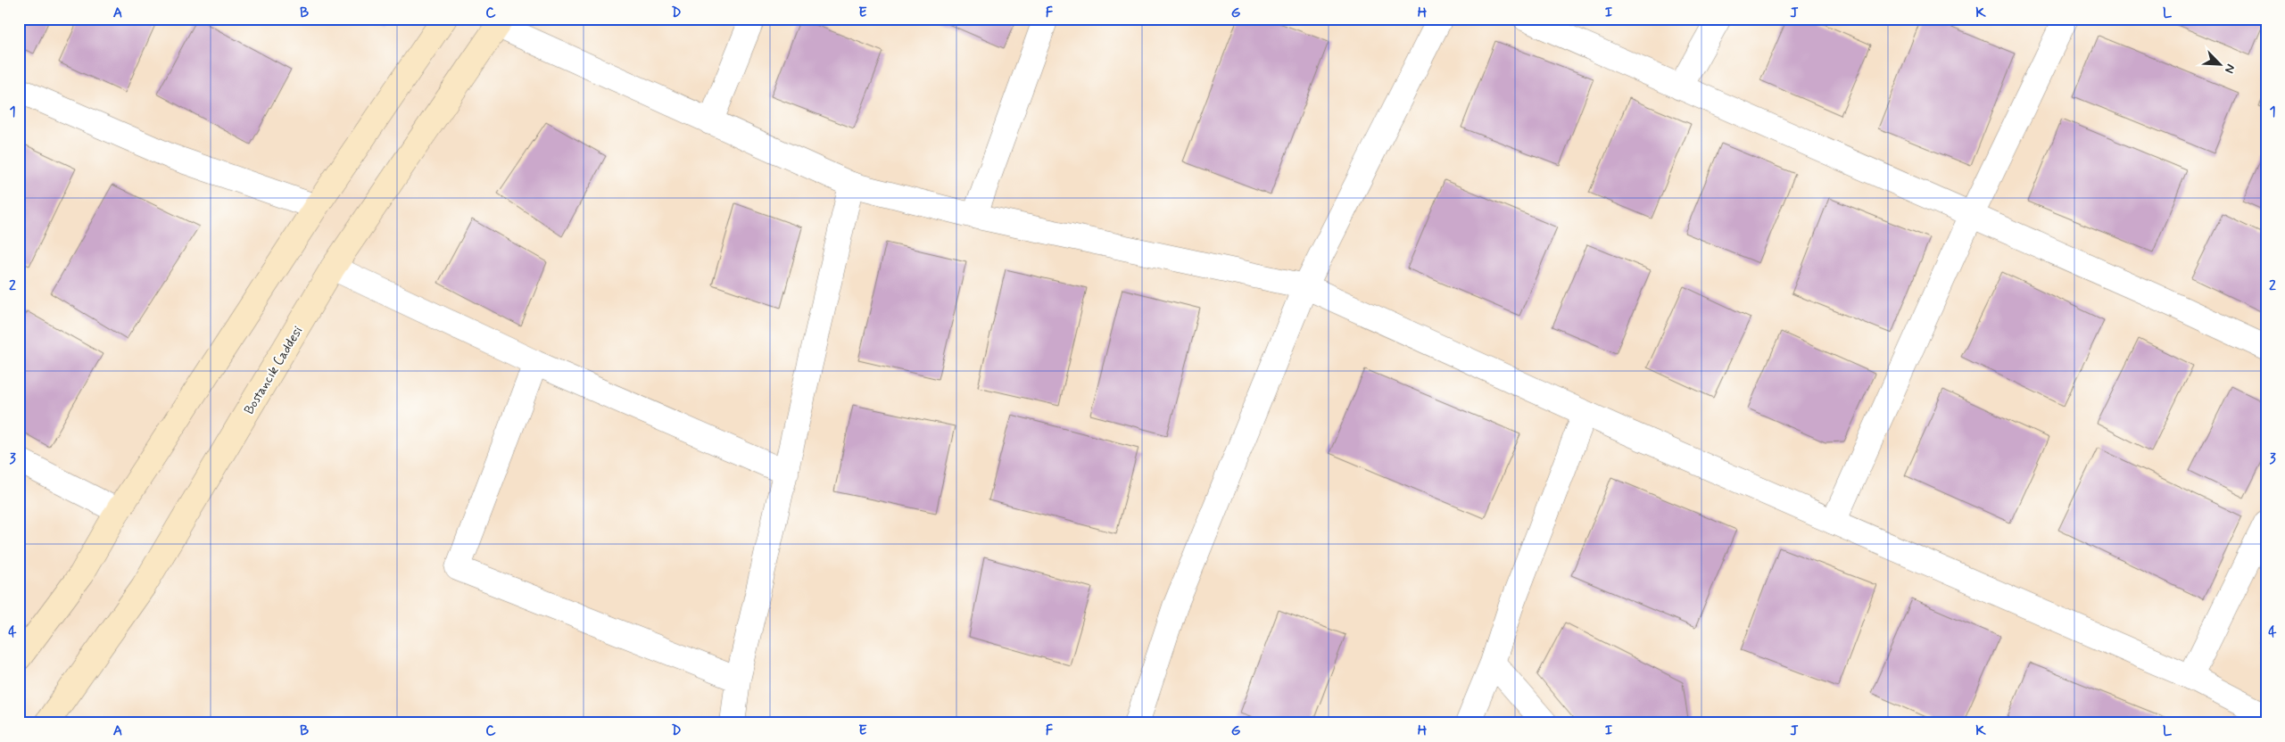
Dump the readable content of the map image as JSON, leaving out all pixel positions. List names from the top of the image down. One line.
{"streets":{"main road":["Bostancık Caddesi"]},"north":"bottom right","grid":{"columns":["A","B","C","D","E","F","G","H","I","J","K","L"],"rows":["1","2","3","4"]}}
